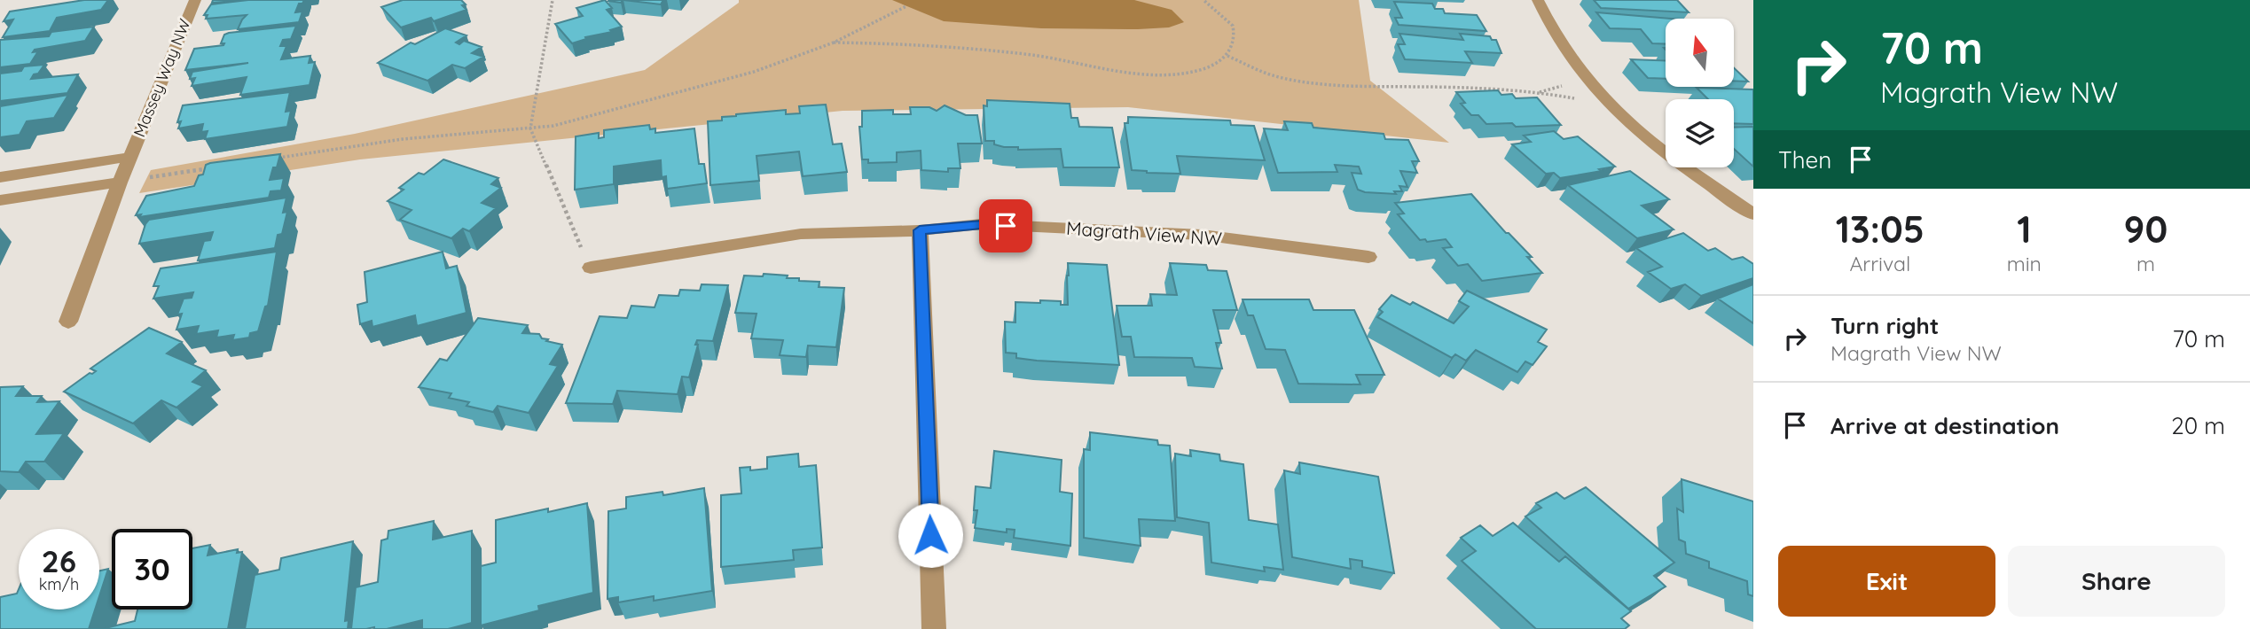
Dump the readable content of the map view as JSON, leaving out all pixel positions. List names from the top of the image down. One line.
{"streets":{"street":["Massey Way NW","Magrath View NW"]},"north":"top","page":{"turn":["70 m","Magrath View NW"],"then":"Then","eta":["13:05","Arrival","1","min","90","m"],"list":[{"name":"Turn right","note":"Magrath View NW","value":"70 m"},{"name":"Arrive at destination","value":"20 m"}],"speed":"26 km/h","limit":"30","buttons":["Exit","Share"]}}
